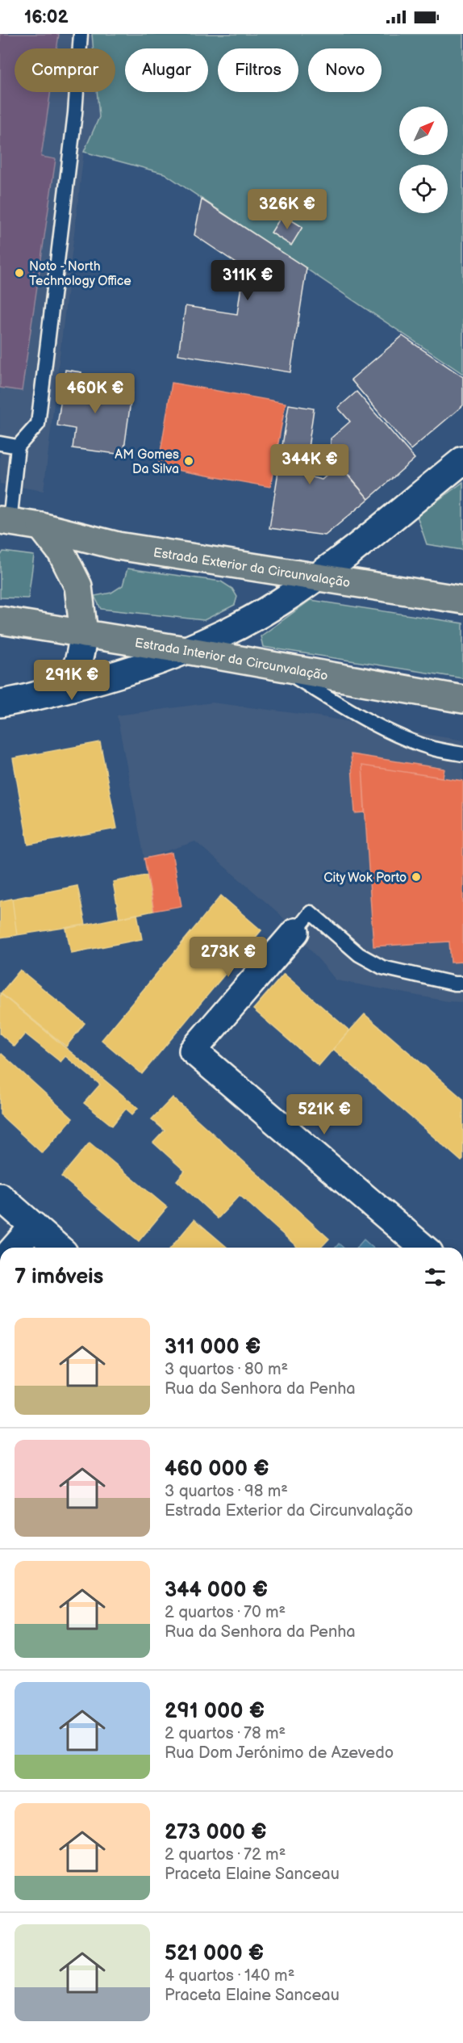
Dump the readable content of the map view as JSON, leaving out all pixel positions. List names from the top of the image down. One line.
{"streets":{"main road":["Estrada Exterior da Circunvalação","Estrada Interior da Circunvalação"]},"places":["Noto - North Technology Office","AM Gomes Da Silva","City Wok Porto"],"north":"top right","page":{"status":"16:02","chip":["Comprar","Alugar","Filtros","Novo"],"price":["326K €","311K €","460K €","344K €","291K €","273K €","521K €"],"heading":"7 imóveis","list":[{"name":"311 000 €","note":"3 quartos · 80 m² · Rua da Senhora da Penha"},{"name":"460 000 €","note":"3 quartos · 98 m² · Estrada Exterior da Circunvalação"},{"name":"344 000 €","note":"2 quartos · 70 m² · Rua da Senhora da Penha"},{"name":"291 000 €","note":"2 quartos · 78 m² · Rua Dom Jerónimo de Azevedo"},{"name":"273 000 €","note":"2 quartos · 72 m² · Praceta Elaine Sanceau"},{"name":"521 000 €","note":"4 quartos · 140 m² · Praceta Elaine Sanceau"}]}}
